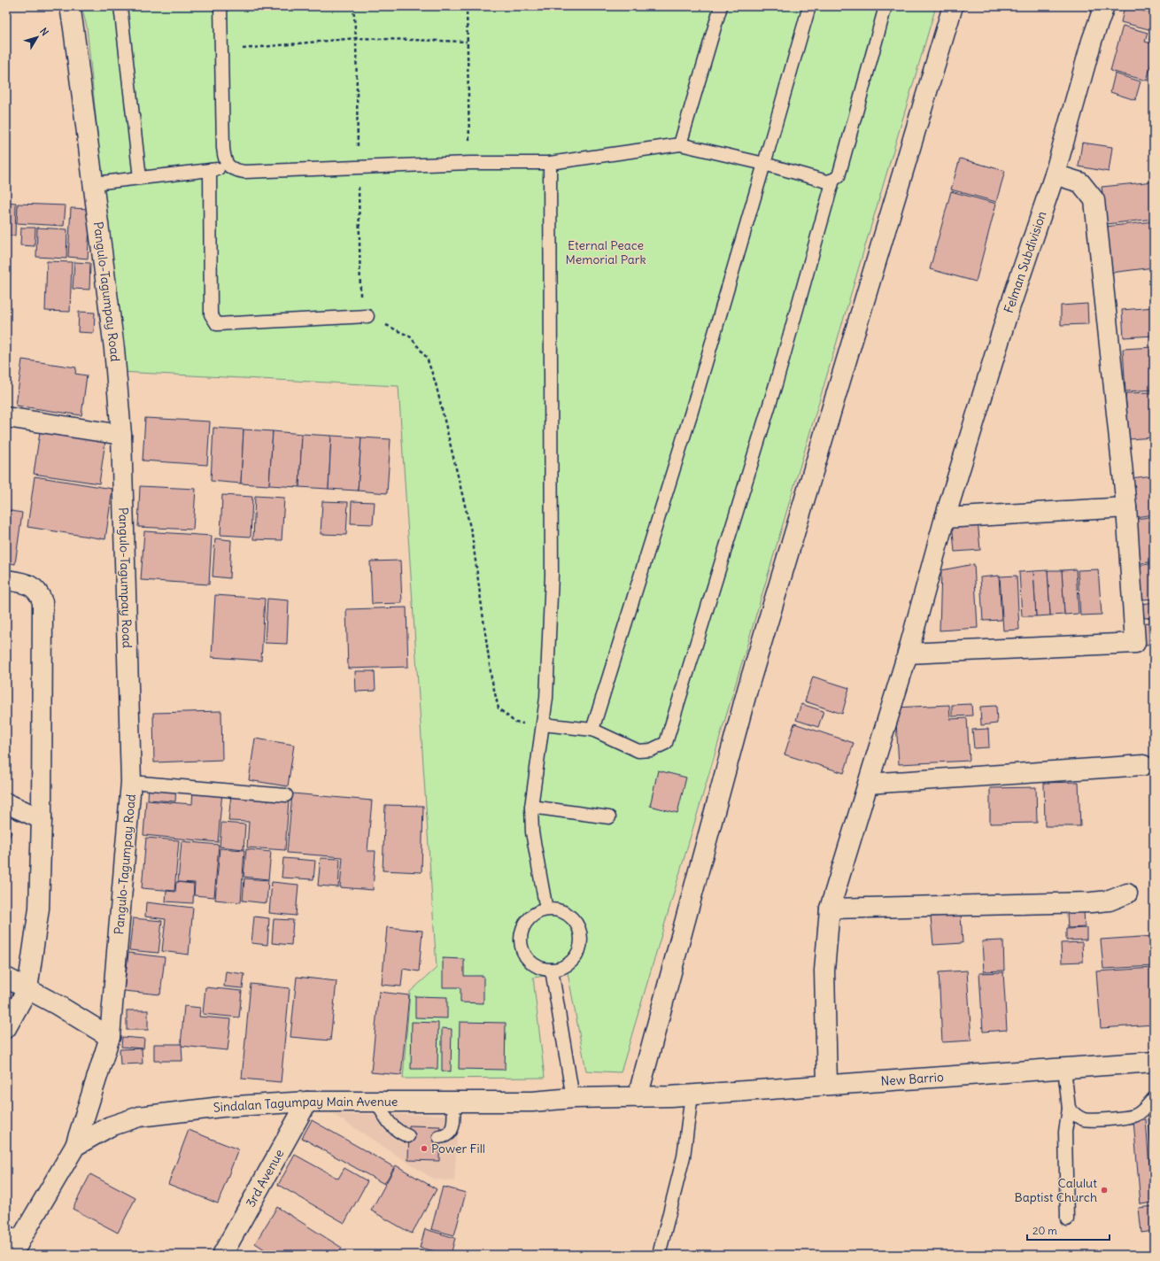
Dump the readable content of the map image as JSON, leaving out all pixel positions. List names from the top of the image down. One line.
{"streets":{"street":["Felman Subdivision","Pangulo-Tagumpay Road","New Barrio","Sindalan Tagumpay Main Avenue","3rd Avenue"]},"crossings":[["Felman Subdivision","New Barrio"],["Pangulo-Tagumpay Road","Sindalan Tagumpay Main Avenue"],["New Barrio","Sindalan Tagumpay Main Avenue"],["Sindalan Tagumpay Main Avenue","3rd Avenue"]],"parks":["Eternal Peace Memorial Park"],"places":["Power Fill","Calulut Baptist Church"],"scale_bar":"20 m","north":"top right"}
